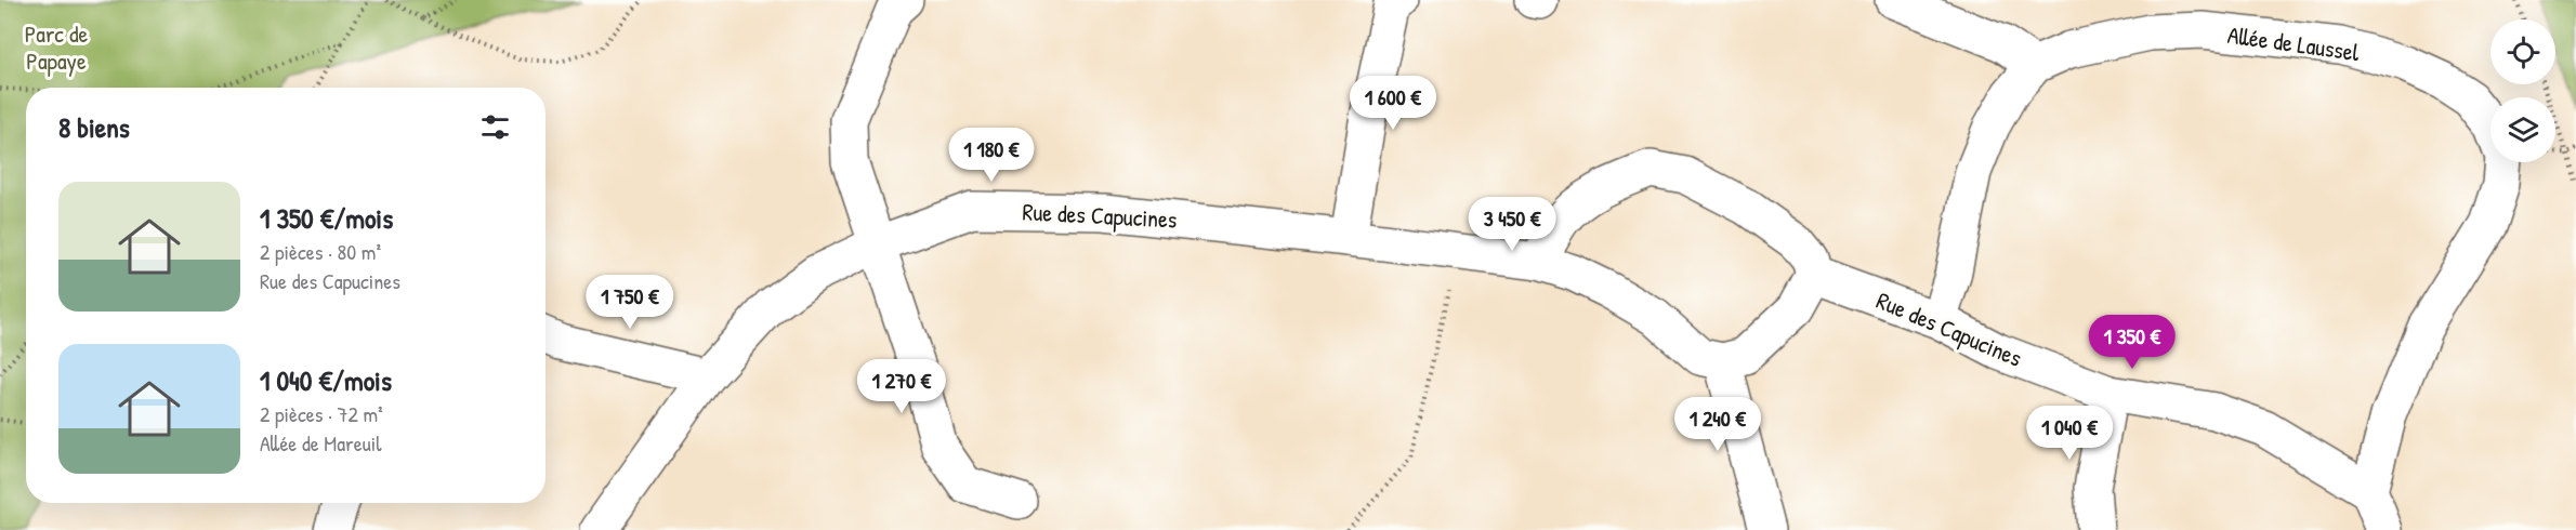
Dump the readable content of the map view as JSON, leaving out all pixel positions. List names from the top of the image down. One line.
{"streets":{"street":["Allée de Laussel","Rue des Capucines"]},"crossings":[["Allée de Laussel","Rue des Capucines"]],"parks":["Parc de Papaye"],"page":{"price":["1 600 €","1 180 €","3 450 €","1 750 €","1 350 €","1 270 €","1 240 €","1 040 €"],"heading":"8 biens","list":[{"name":"1 350 €/mois","note":"2 pièces · 80 m² · Rue des Capucines"},{"name":"1 040 €/mois","note":"2 pièces · 72 m² · Allée de Mareuil"}]}}
